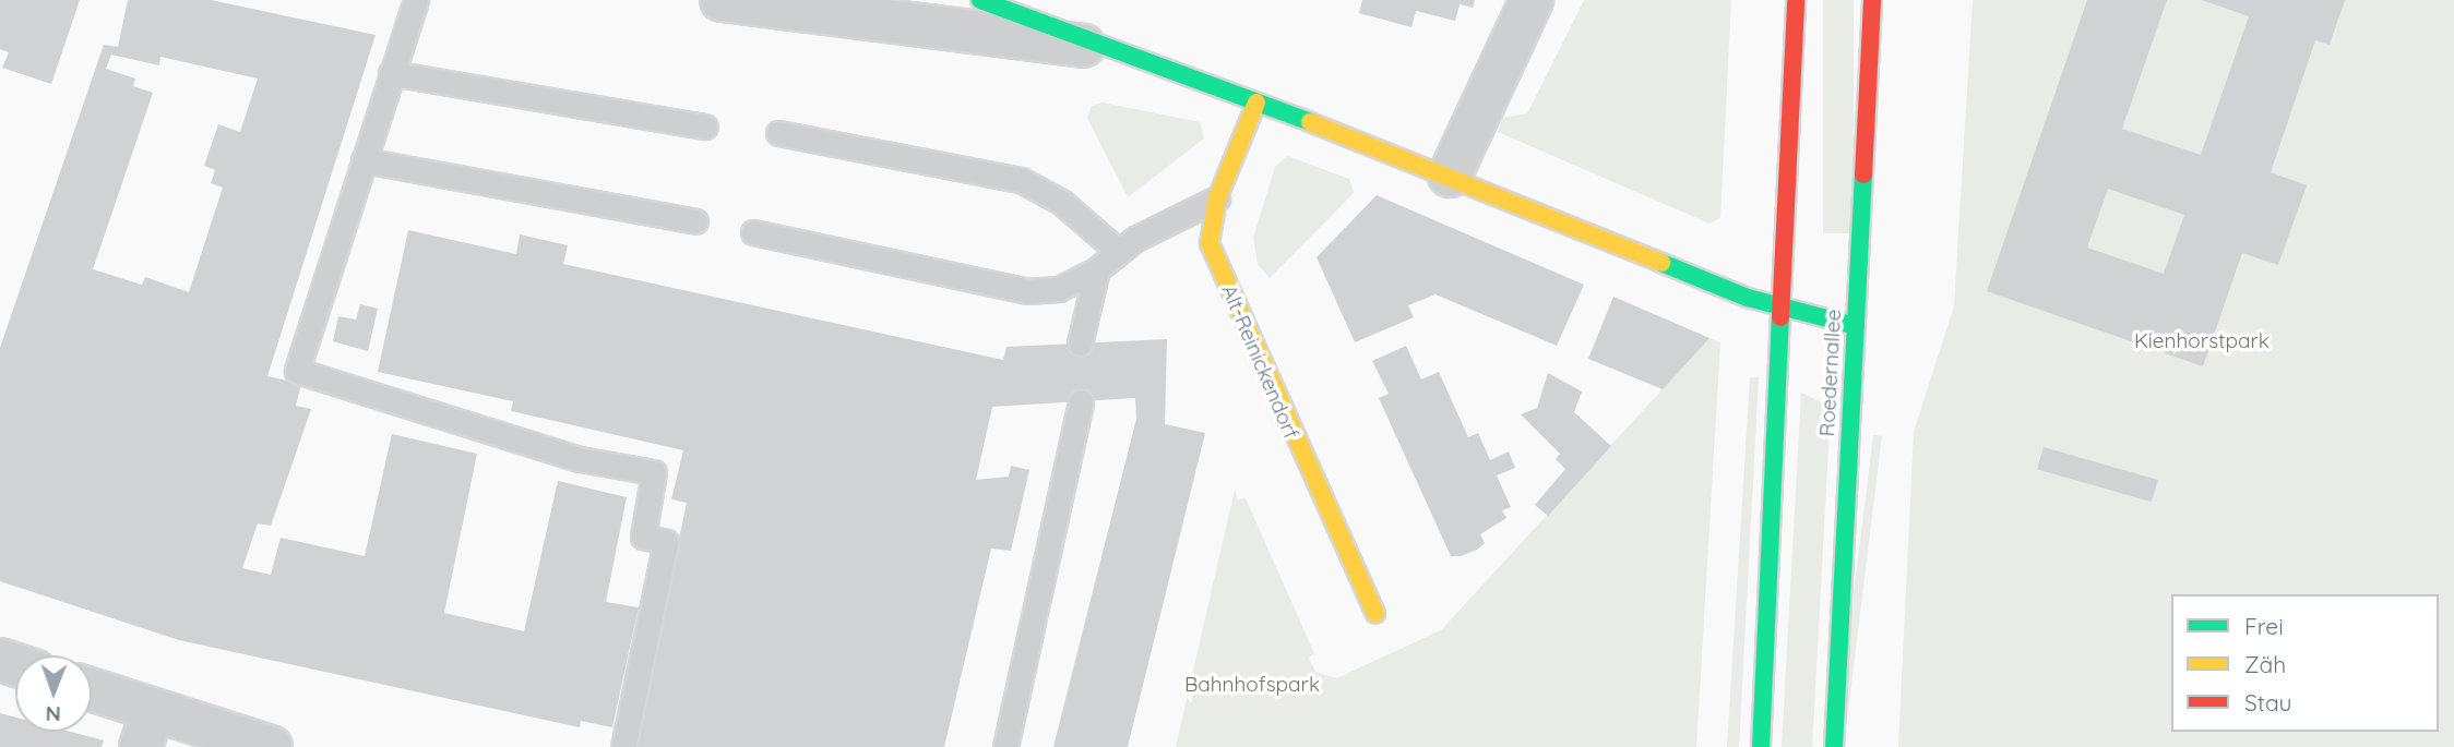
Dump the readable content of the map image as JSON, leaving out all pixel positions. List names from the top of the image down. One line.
{"streets":{"street":["Alt-Reinickendorf","Roedernallee"]},"parks":["Kienhorstpark","Bahnhofspark"],"legend":["Frei","Zäh","Stau"],"north":"bottom"}
